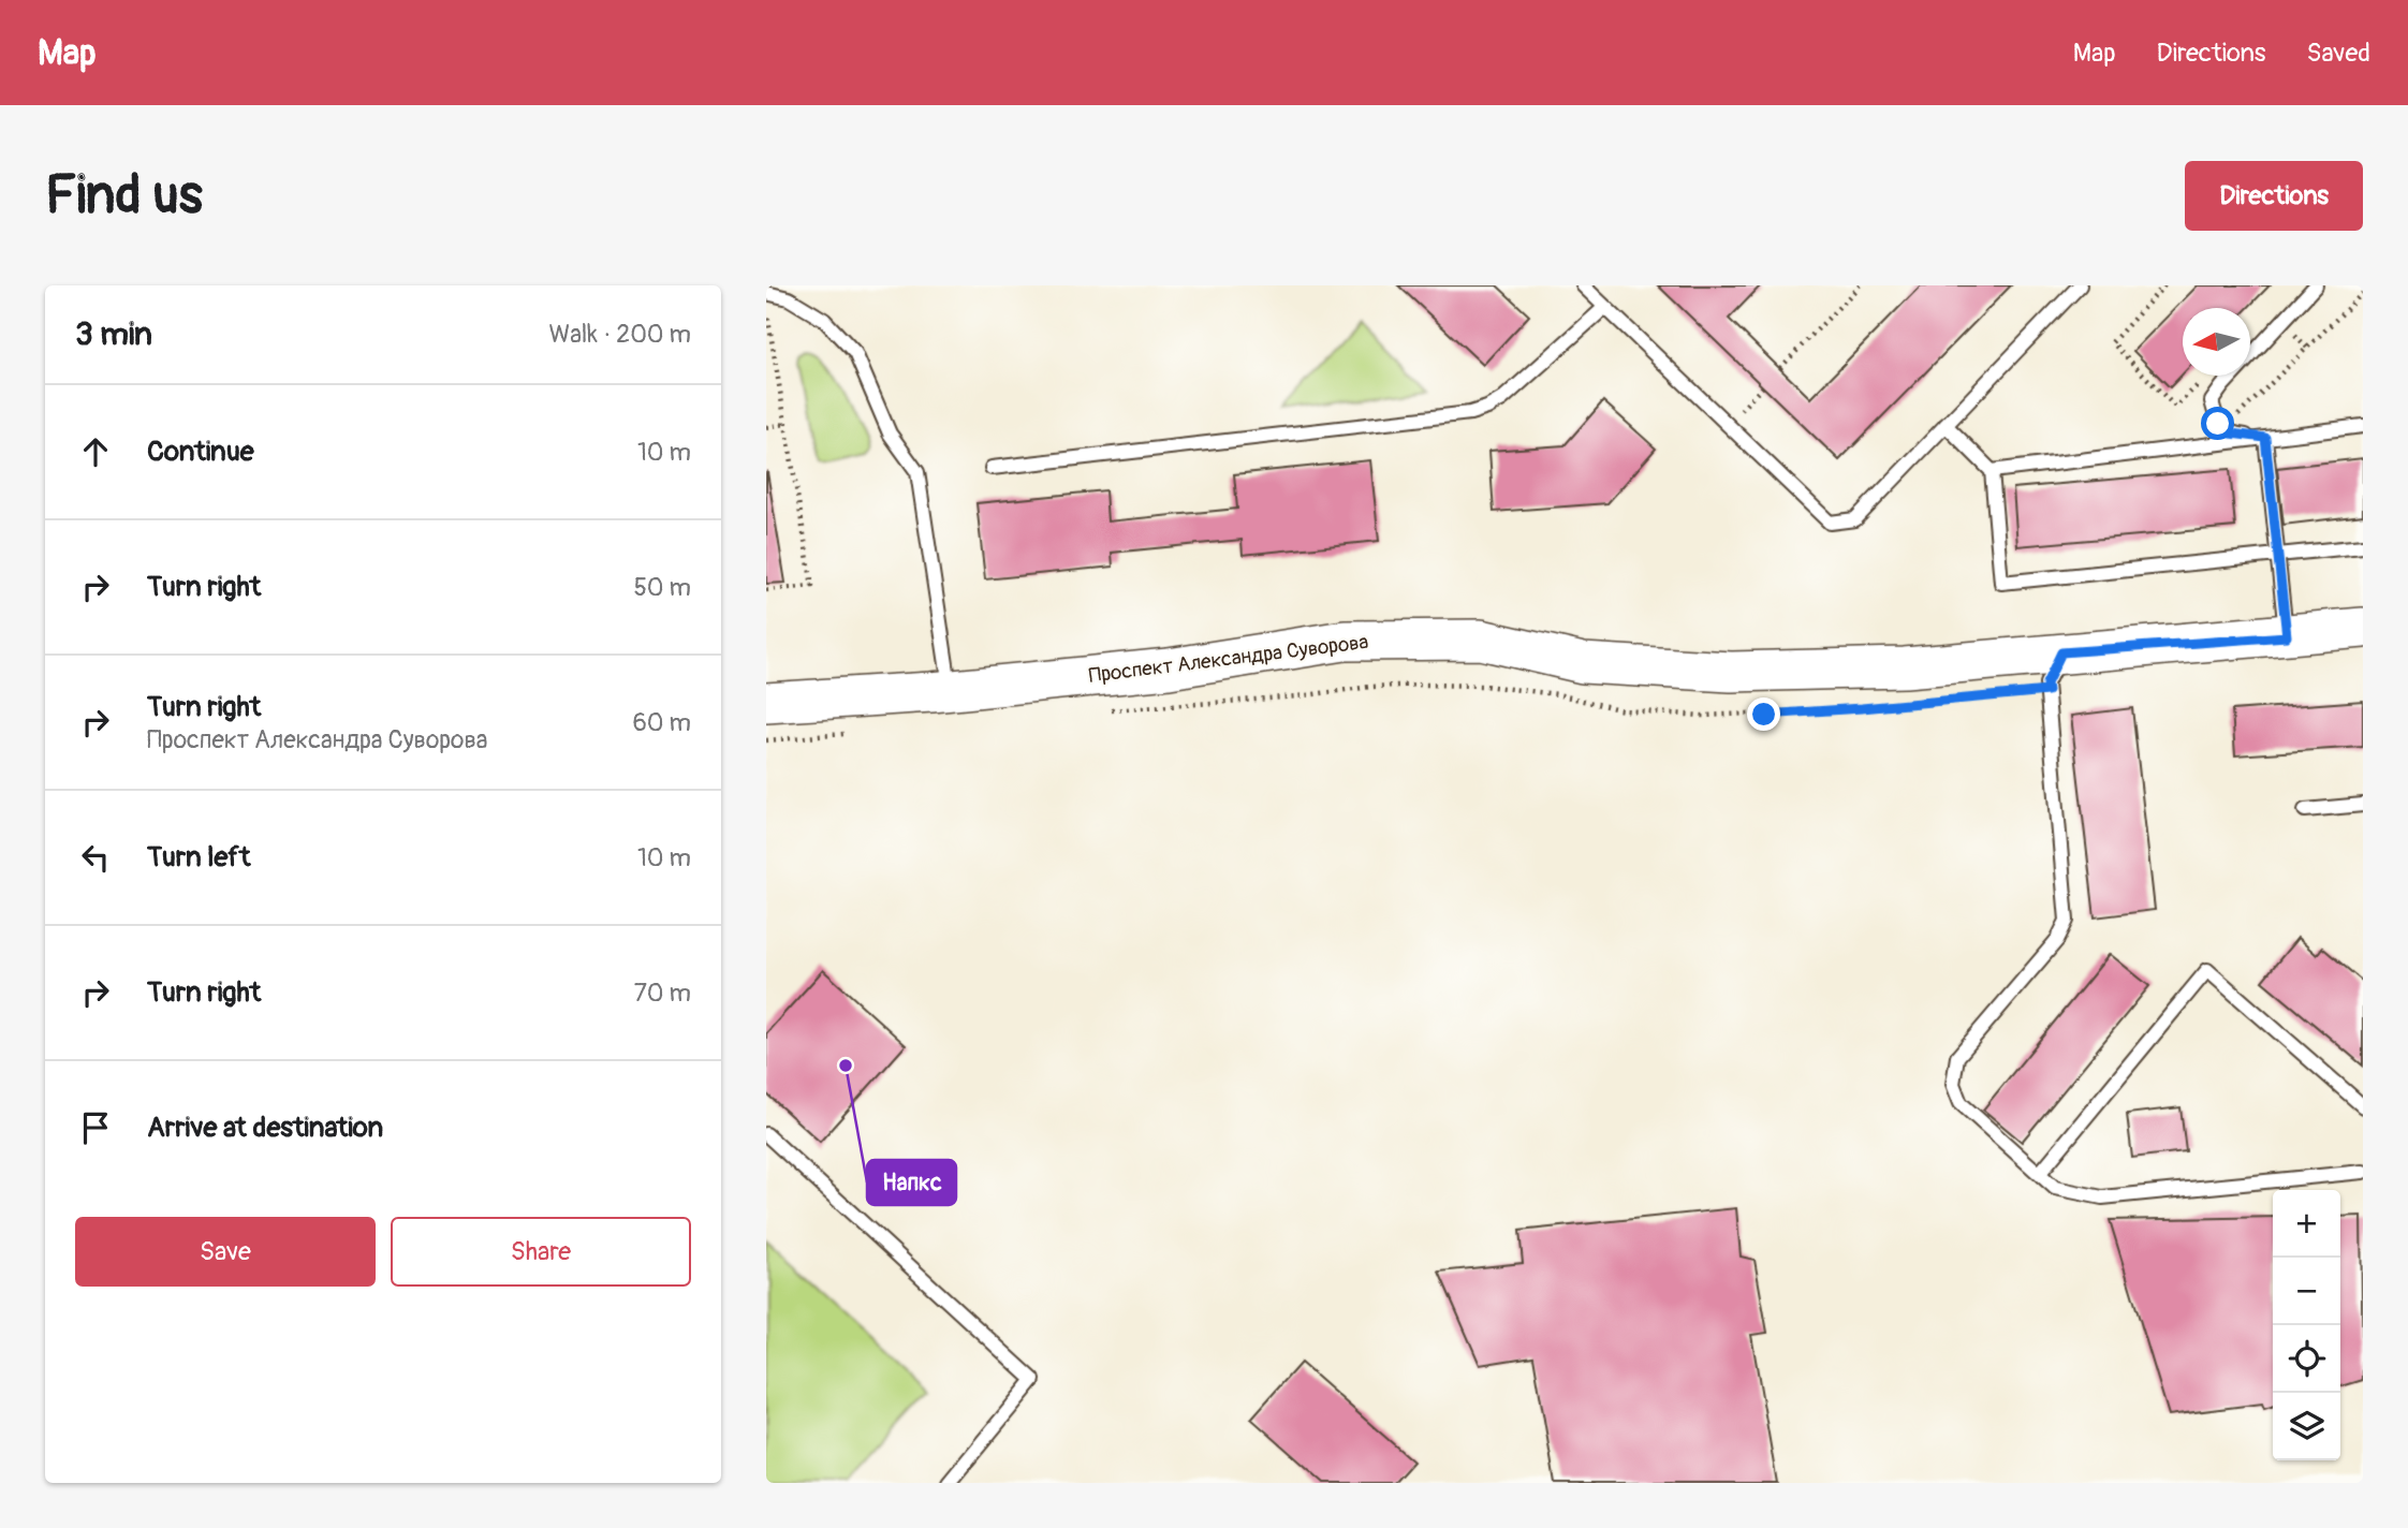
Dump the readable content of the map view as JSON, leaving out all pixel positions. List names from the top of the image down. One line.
{"streets":{"street":["Проспект Александра Суворова"]},"places":["Напкс"],"north":"left","page":{"header":"Map","nav":["Map","Directions","Saved"],"buttons":["Directions",["Save","Share"]],"title":"Find us","heading":["3 min","Walk · 200 m"],"list":[["Continue","10 m"],["Turn right","50 m"],["Turn right","Проспект Александра Суворова","60 m"],["Turn left","10 m"],["Turn right","70 m"],"Arrive at destination"],"map_buttons":["+","−"]}}
